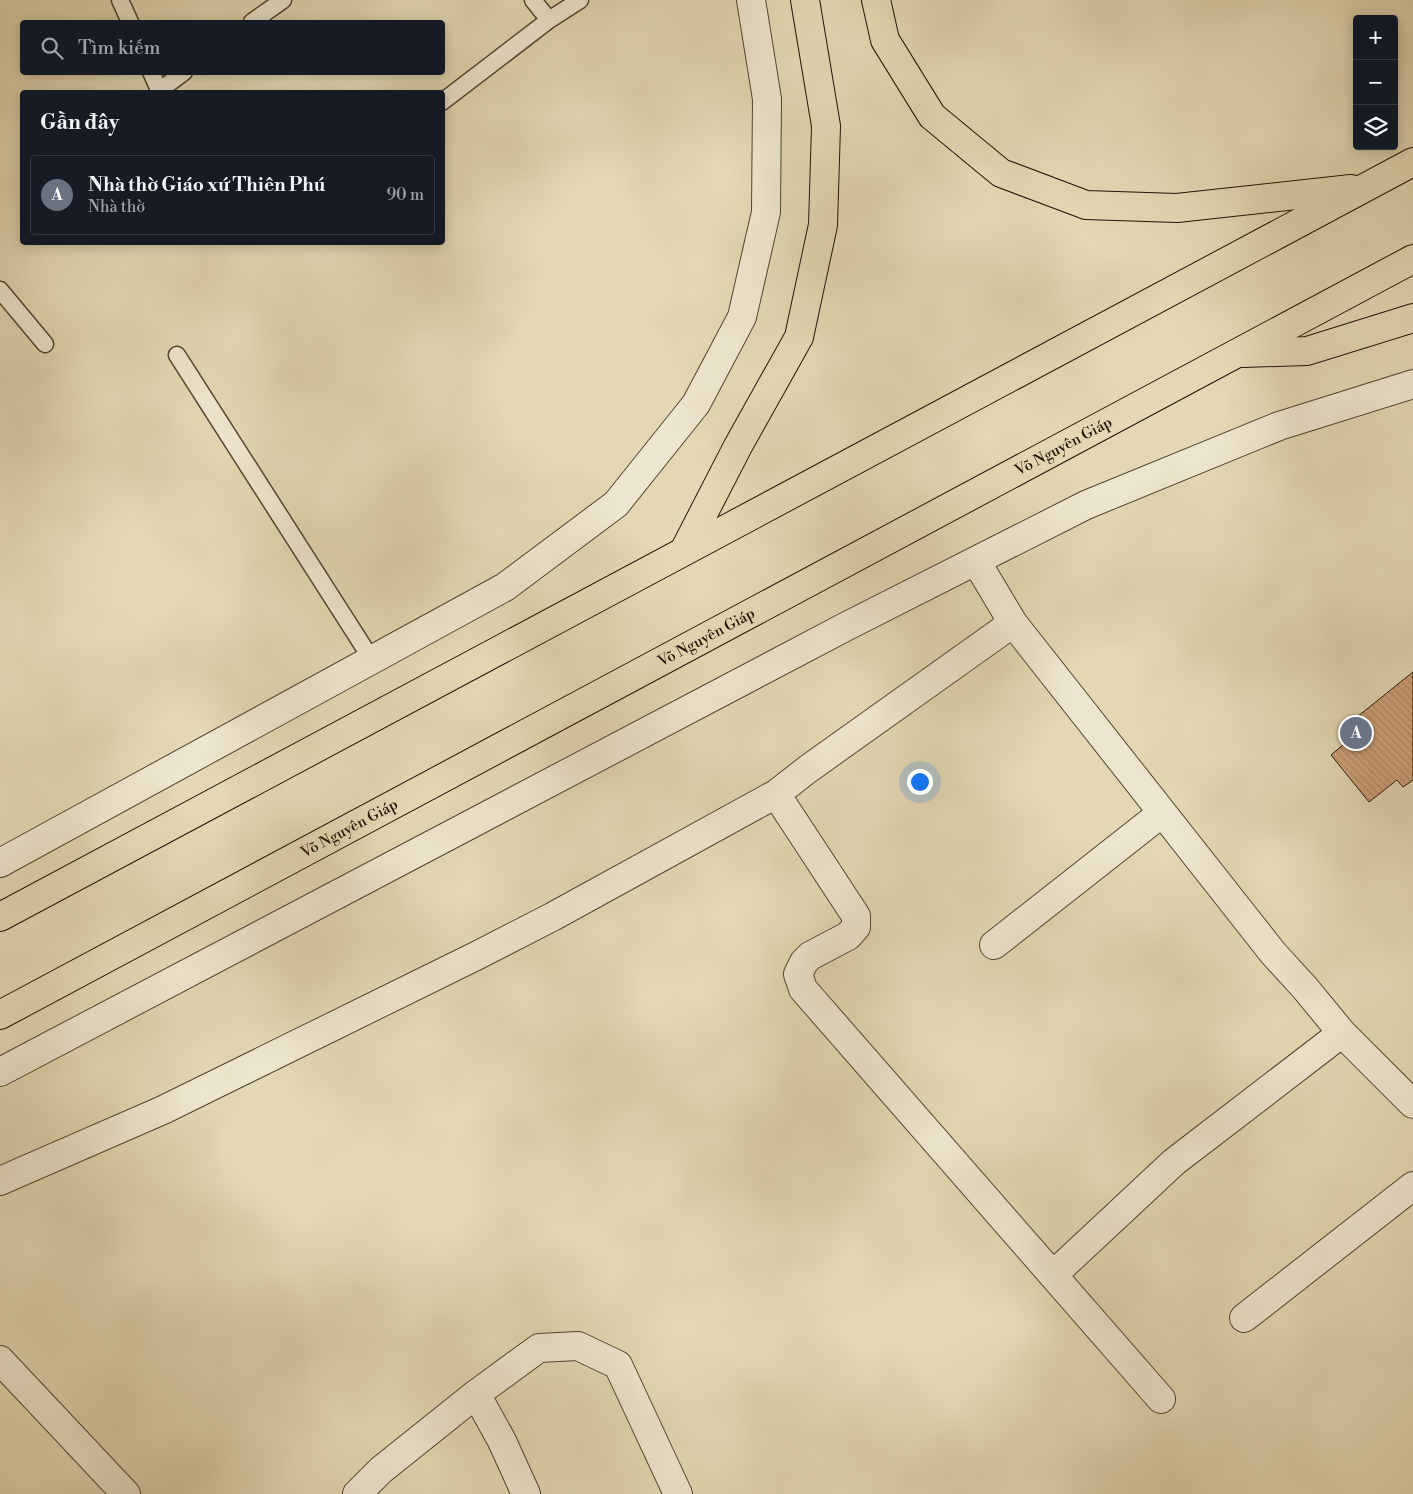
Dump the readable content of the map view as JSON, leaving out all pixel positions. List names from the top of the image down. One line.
{"streets":{"highway":["Võ Nguyên Giáp"]},"page":{"map_buttons":["+","−"],"search":"Tìm kiếm","heading":"Gần đây","list":[{"mark":"A","name":"Nhà thờ Giáo xứ Thiên Phú","note":"Nhà thờ","value":"90 m"}],"pins":"A"}}
